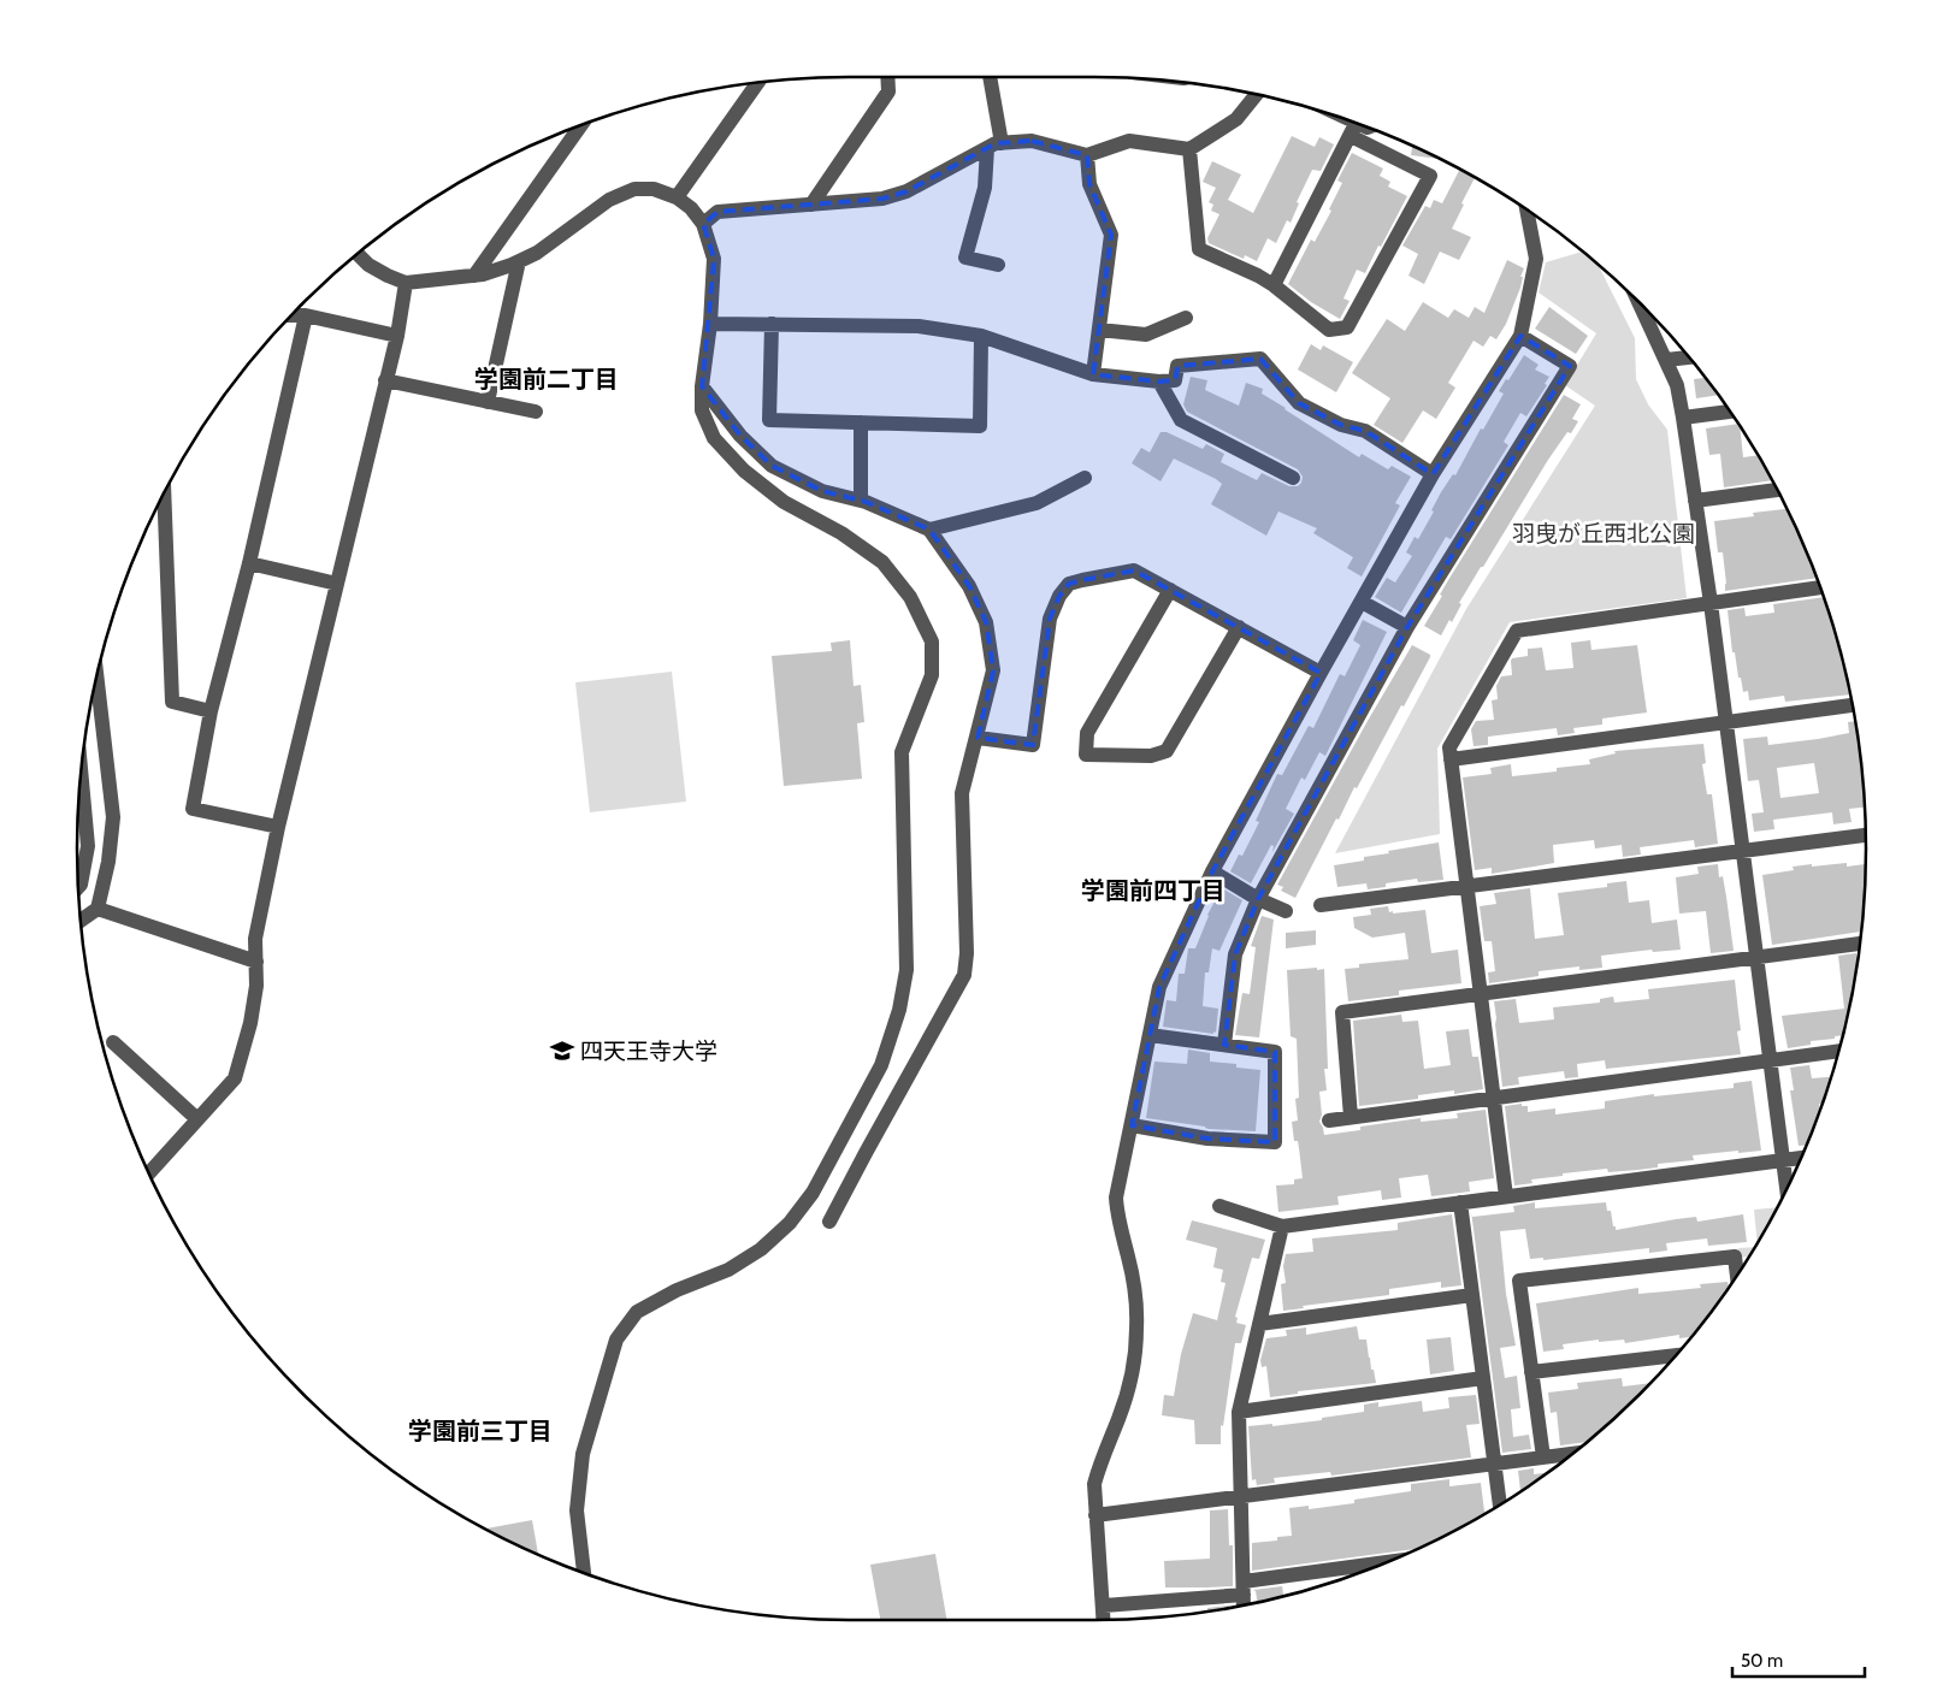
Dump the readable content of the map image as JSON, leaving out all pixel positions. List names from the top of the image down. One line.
{"districts":["学園前二丁目","学園前四丁目","学園前三丁目"],"parks":["羽曳が丘西北公園"],"places":{"school or university":["四天王寺大学"]},"scale_bar":"50 m"}
